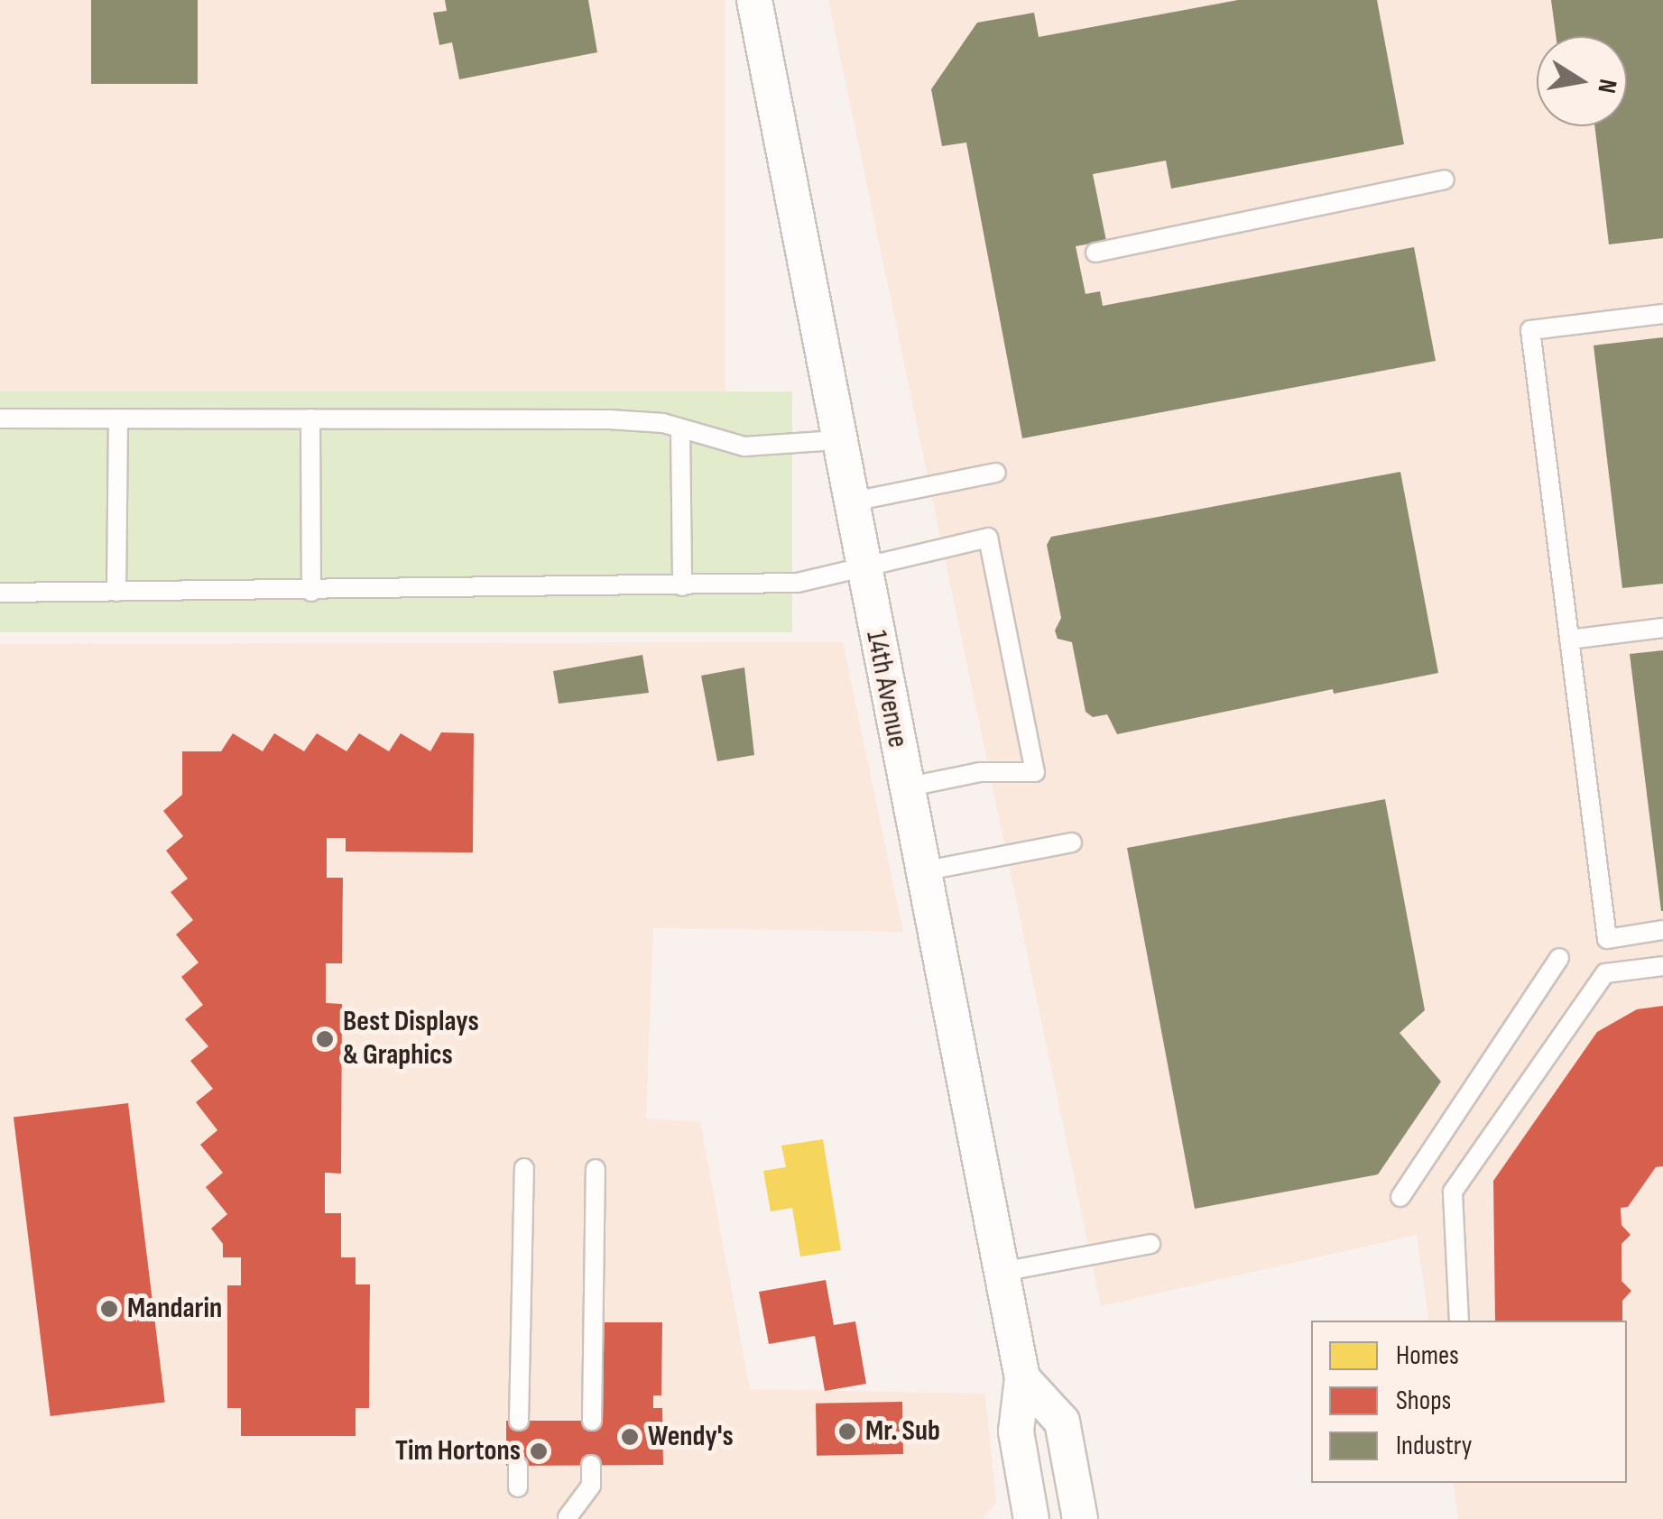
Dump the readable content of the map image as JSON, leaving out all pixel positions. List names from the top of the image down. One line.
{"streets":{"street":["14th Avenue"]},"places":["Best Displays & Graphics","Mandarin","Mr. Sub","Wendy's","Tim Hortons"],"legend":["Homes","Shops","Industry"],"north":"right"}
